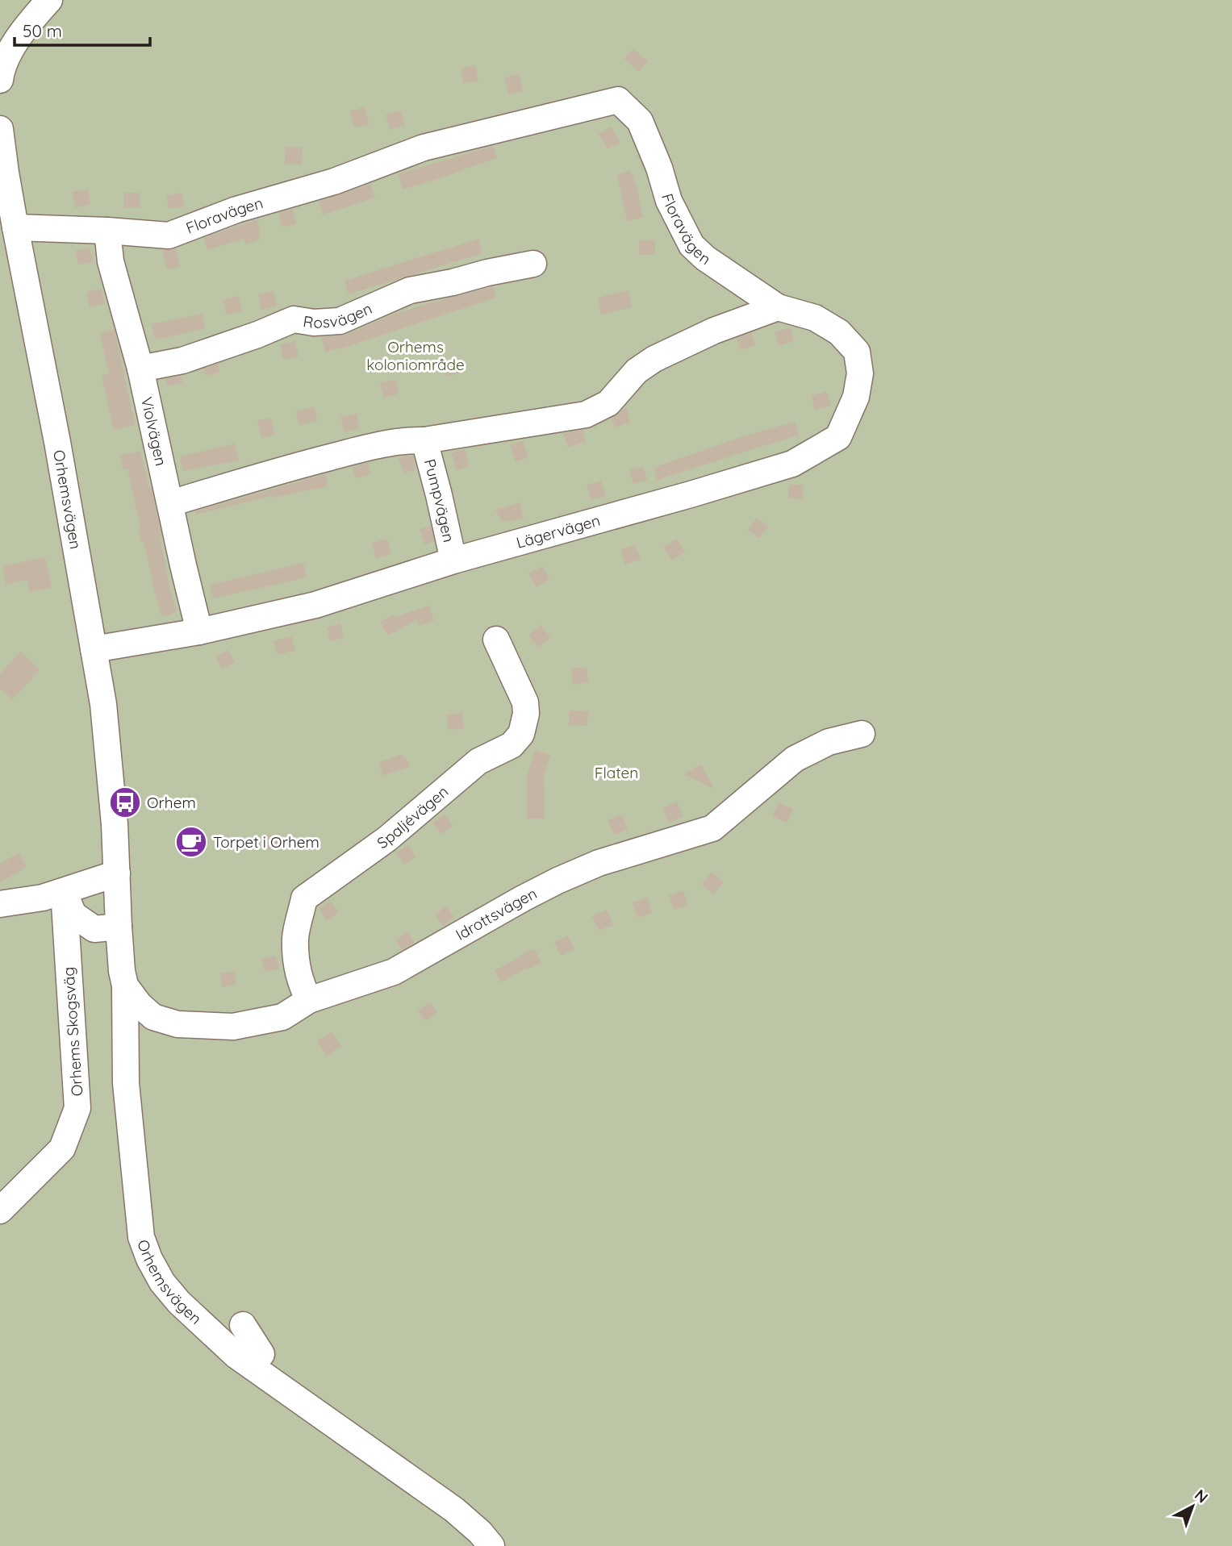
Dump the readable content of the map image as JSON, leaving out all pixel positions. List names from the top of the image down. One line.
{"streets":{"street":["Floravägen","Rosvägen","Violvägen","Orhemsvägen","Pumpvägen","Lägervägen","Spaljévägen","Idrottsvägen","Orhems Skogsväg"]},"crossings":[["Floravägen","Violvägen"],["Floravägen","Orhemsvägen"],["Floravägen","Lägervägen"],["Rosvägen","Violvägen"],["Violvägen","Lägervägen"],["Orhemsvägen","Lägervägen"],["Orhemsvägen","Idrottsvägen"],["Pumpvägen","Lägervägen"],["Spaljévägen","Idrottsvägen"]],"parks":["Orhems koloniområde","Flaten"],"places":{"bus stop":["Orhem"],"cafe":["Torpet i Orhem"]},"scale_bar":"50 m","north":"top right"}
